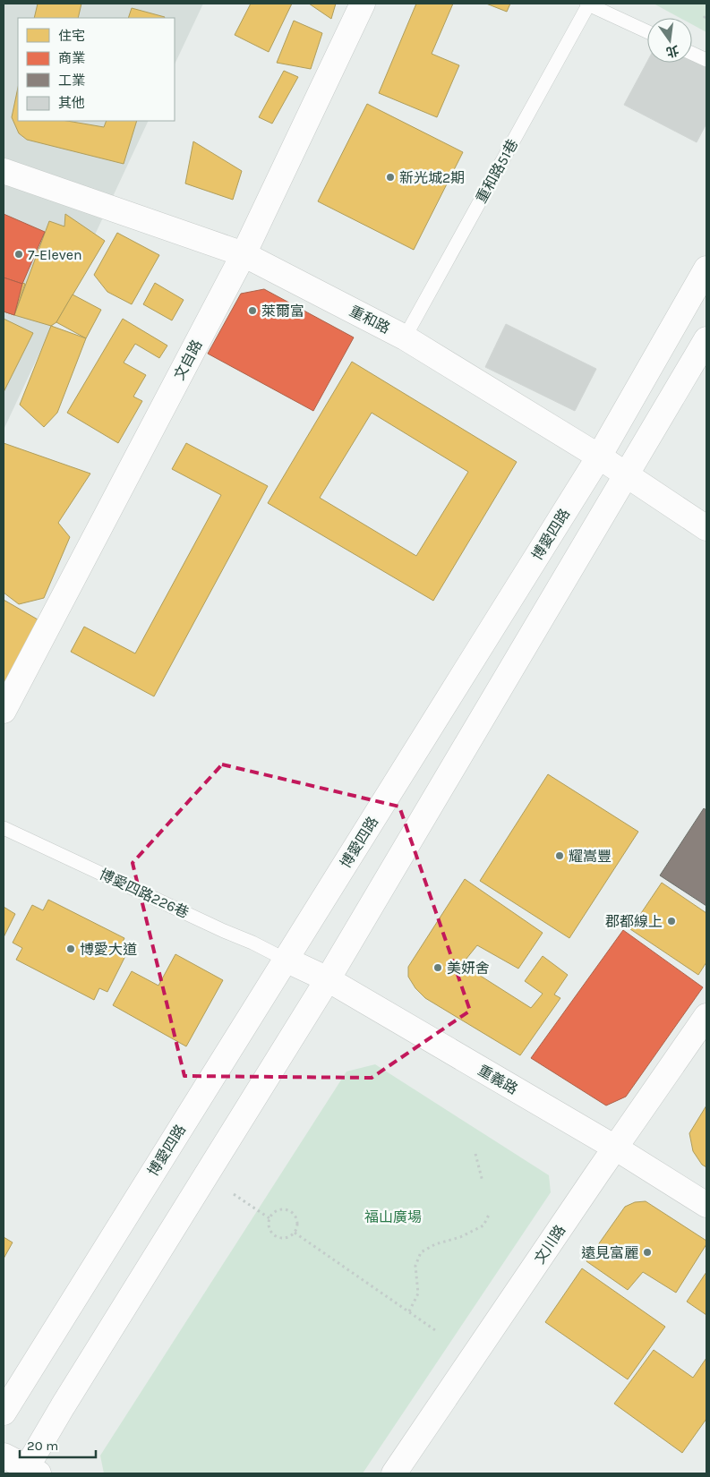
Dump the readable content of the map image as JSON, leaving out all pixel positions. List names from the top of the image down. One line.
{"streets":{"street":["重和路","文自路","博愛四路","重義路","文川路"],"lane":["重和路51巷","博愛四路226巷"]},"crossings":[["重和路51巷","重和路"],["重和路","文自路"],["重和路","博愛四路"],["博愛四路","博愛四路226巷"],["博愛四路","重義路"],["博愛四路226巷","重義路"],["重義路","文川路"]],"parks":["福山廣場"],"places":["新光城2期","7-Eleven","萊爾富","耀嵩豐","郡都線上","博愛大道","美妍舍","遠見富麗"],"legend":["住宅","商業","工業","其他"],"scale_bar":"20 m","north":"bottom"}
